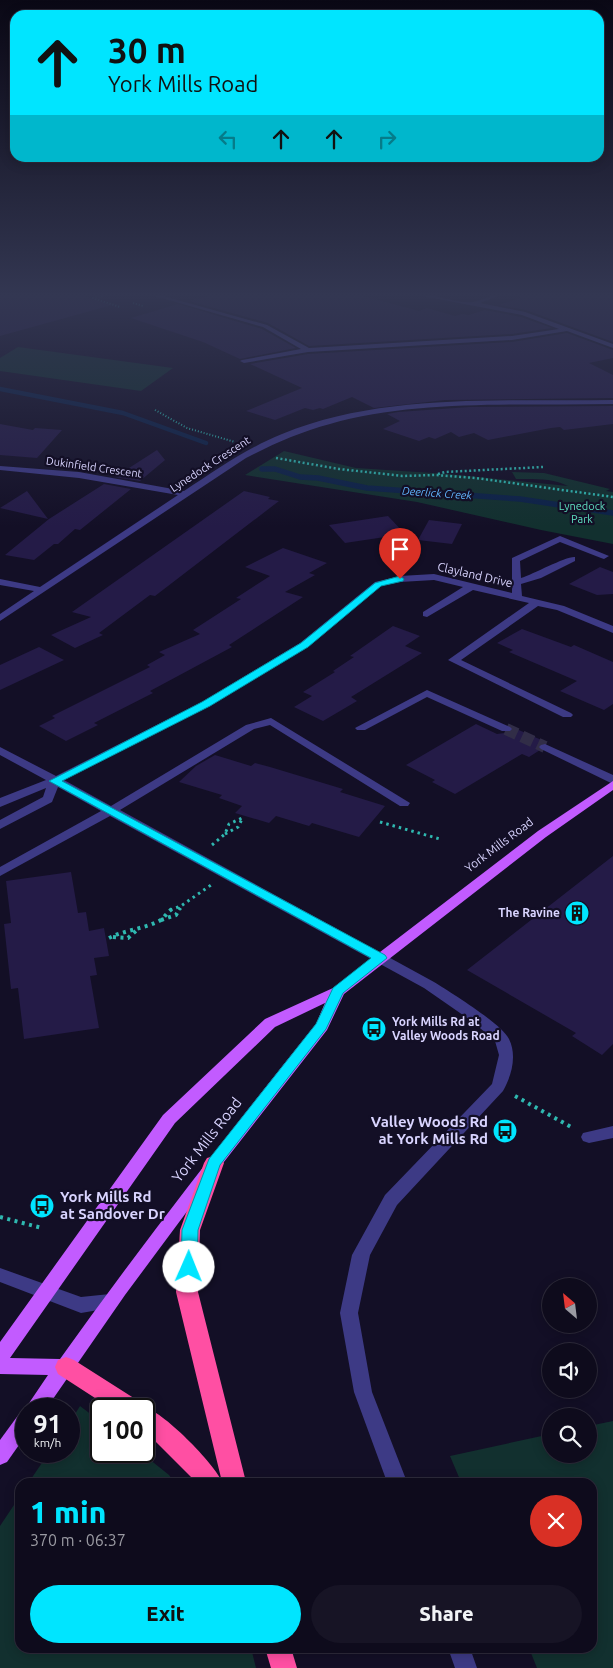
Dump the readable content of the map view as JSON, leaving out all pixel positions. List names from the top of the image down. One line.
{"streets":{"main road":["York Mills Road"],"street":["Lynedock Crescent","Dukinfield Crescent","Clayland Drive"]},"crossings":[["Lynedock Crescent","Dukinfield Crescent"]],"water":["Deerlick Creek"],"parks":["Lynedock Park"],"places":{"building":["The Ravine"],"bus stop":["York Mills Rd at Valley Woods Road","Valley Woods Rd at York Mills Rd","York Mills Rd at Sandover Dr"]},"north":"top left","page":{"turn":["30 m","York Mills Road"],"speed":"91 km/h","limit":"100","heading":["1 min","370 m · 06:37"],"buttons":["Exit","Share"]}}
